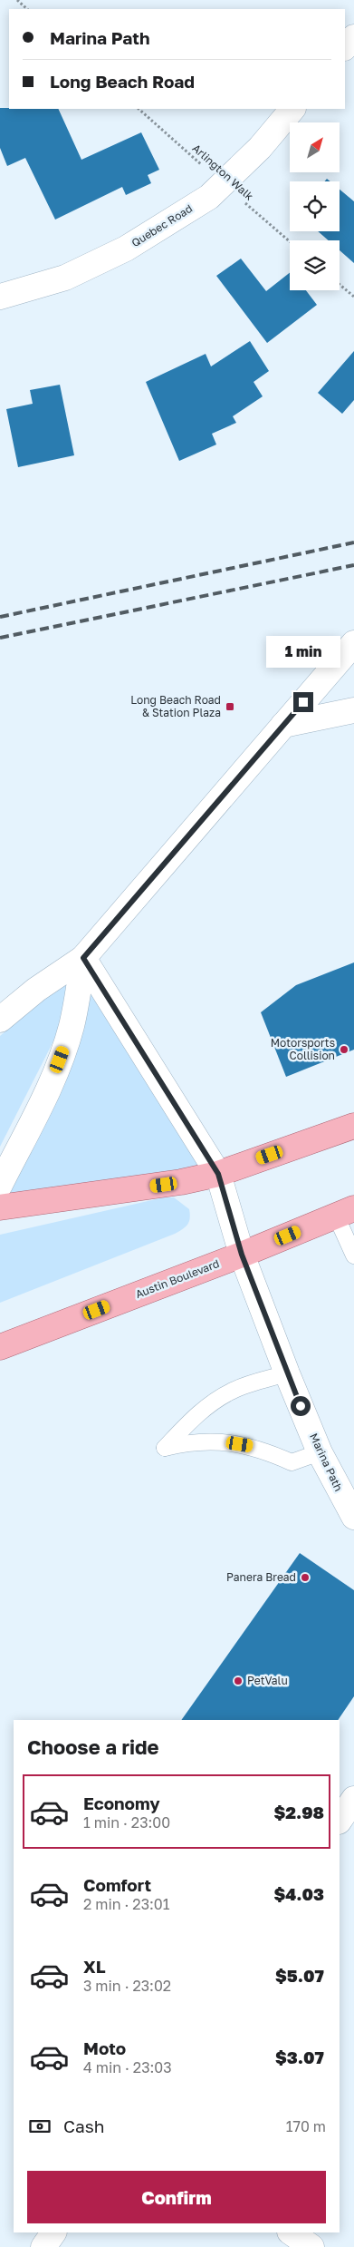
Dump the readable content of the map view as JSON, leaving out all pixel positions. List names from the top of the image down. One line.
{"streets":{"main road":["Austin Boulevard"],"street":["Quebec Road","Marina Path"],"path":["Arlington Walk"]},"crossings":[["Arlington Walk","Quebec Road"],["Austin Boulevard","Marina Path"]],"places":{"transit":["Long Beach Road & Station Plaza"],"other":["Motorsports Collision","Panera Bread","PetValu"]},"north":"top right","page":{"banner":["Marina Path","Long Beach Road"],"bubble":"1 min","heading":"Choose a ride","list":[{"name":"Economy","note":"1 min · 23:00","value":"$2.98"},{"name":"Comfort","note":"2 min · 23:01","value":"$4.03"},{"name":"XL","note":"3 min · 23:02","value":"$5.07"},{"name":"Moto","note":"4 min · 23:03","value":"$3.07"}],"pay":["Cash","170 m"],"buttons":"Confirm"}}
